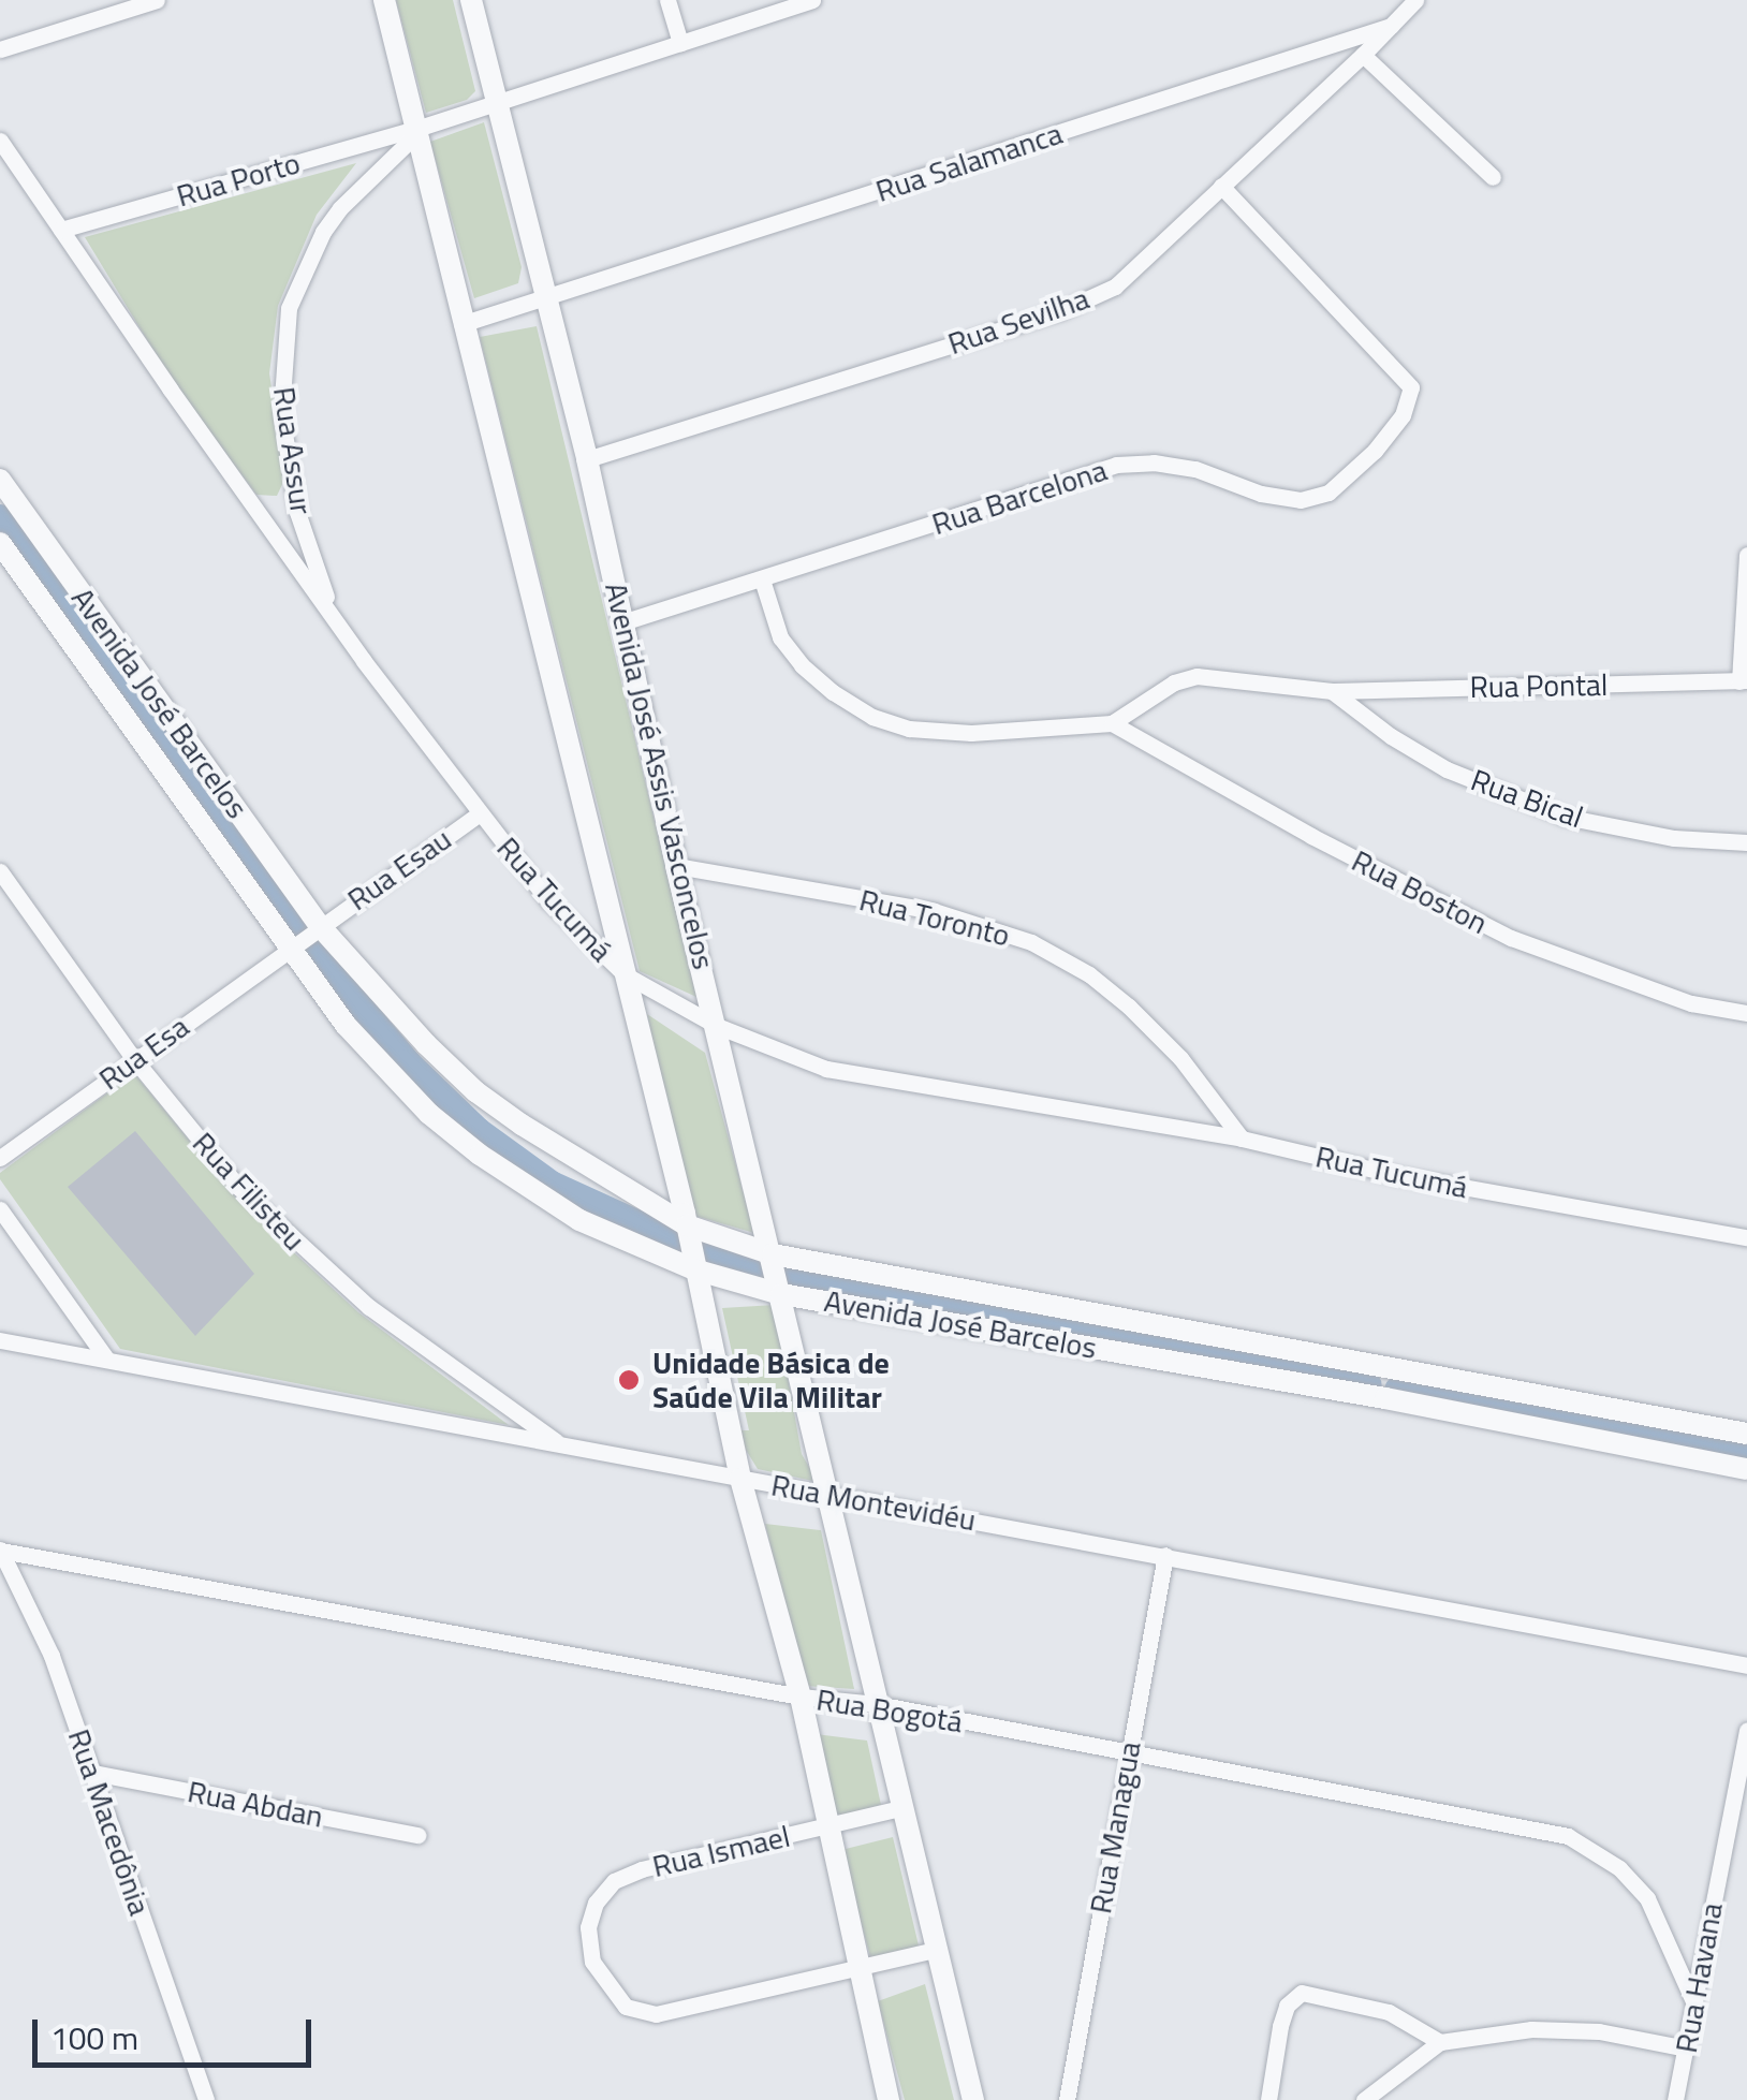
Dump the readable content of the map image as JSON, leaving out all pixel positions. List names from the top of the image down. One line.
{"streets":{"street":["Rua Salamanca","Rua Porto","Rua Sevilha","Rua Assur","Rua Barcelona","Rua Pontal","Avenida José Barcelos","Avenida José Assis Vasconcelos","Rua Bical","Rua Esau","Rua Boston","Rua Tucumá","Rua Toronto","Rua Esa","Rua Filisteu","Rua Montevidéu","Rua Bogotá","Rua Abdan","Rua Macedônia","Rua Managua","Rua Ismael","Rua Havana"]},"crossings":[["Rua Salamanca","Rua Sevilha"],["Rua Salamanca","Avenida José Assis Vasconcelos"],["Rua Porto","Rua Assur"],["Rua Porto","Avenida José Assis Vasconcelos"],["Rua Porto","Rua Tucumá"],["Rua Sevilha","Rua Barcelona"],["Rua Sevilha","Avenida José Assis Vasconcelos"],["Rua Assur","Rua Tucumá"],["Rua Barcelona","Avenida José Assis Vasconcelos"],["Rua Pontal","Rua Bical"],["Avenida José Barcelos","Avenida José Assis Vasconcelos"],["Avenida José Barcelos","Rua Esau"],["Avenida José Barcelos","Rua Esa"],["Avenida José Assis Vasconcelos","Rua Tucumá"],["Avenida José Assis Vasconcelos","Rua Toronto"],["Avenida José Assis Vasconcelos","Rua Montevidéu"],["Avenida José Assis Vasconcelos","Rua Bogotá"],["Rua Esau","Rua Tucumá"],["Rua Tucumá","Rua Toronto"],["Rua Esa","Rua Filisteu"],["Rua Filisteu","Rua Montevidéu"],["Rua Montevidéu","Rua Managua"],["Rua Bogotá","Rua Macedônia"],["Rua Bogotá","Rua Managua"],["Rua Bogotá","Rua Havana"],["Rua Abdan","Rua Macedônia"]],"places":["Unidade Básica de Saúde Vila Militar"],"scale_bar":"100 m"}
